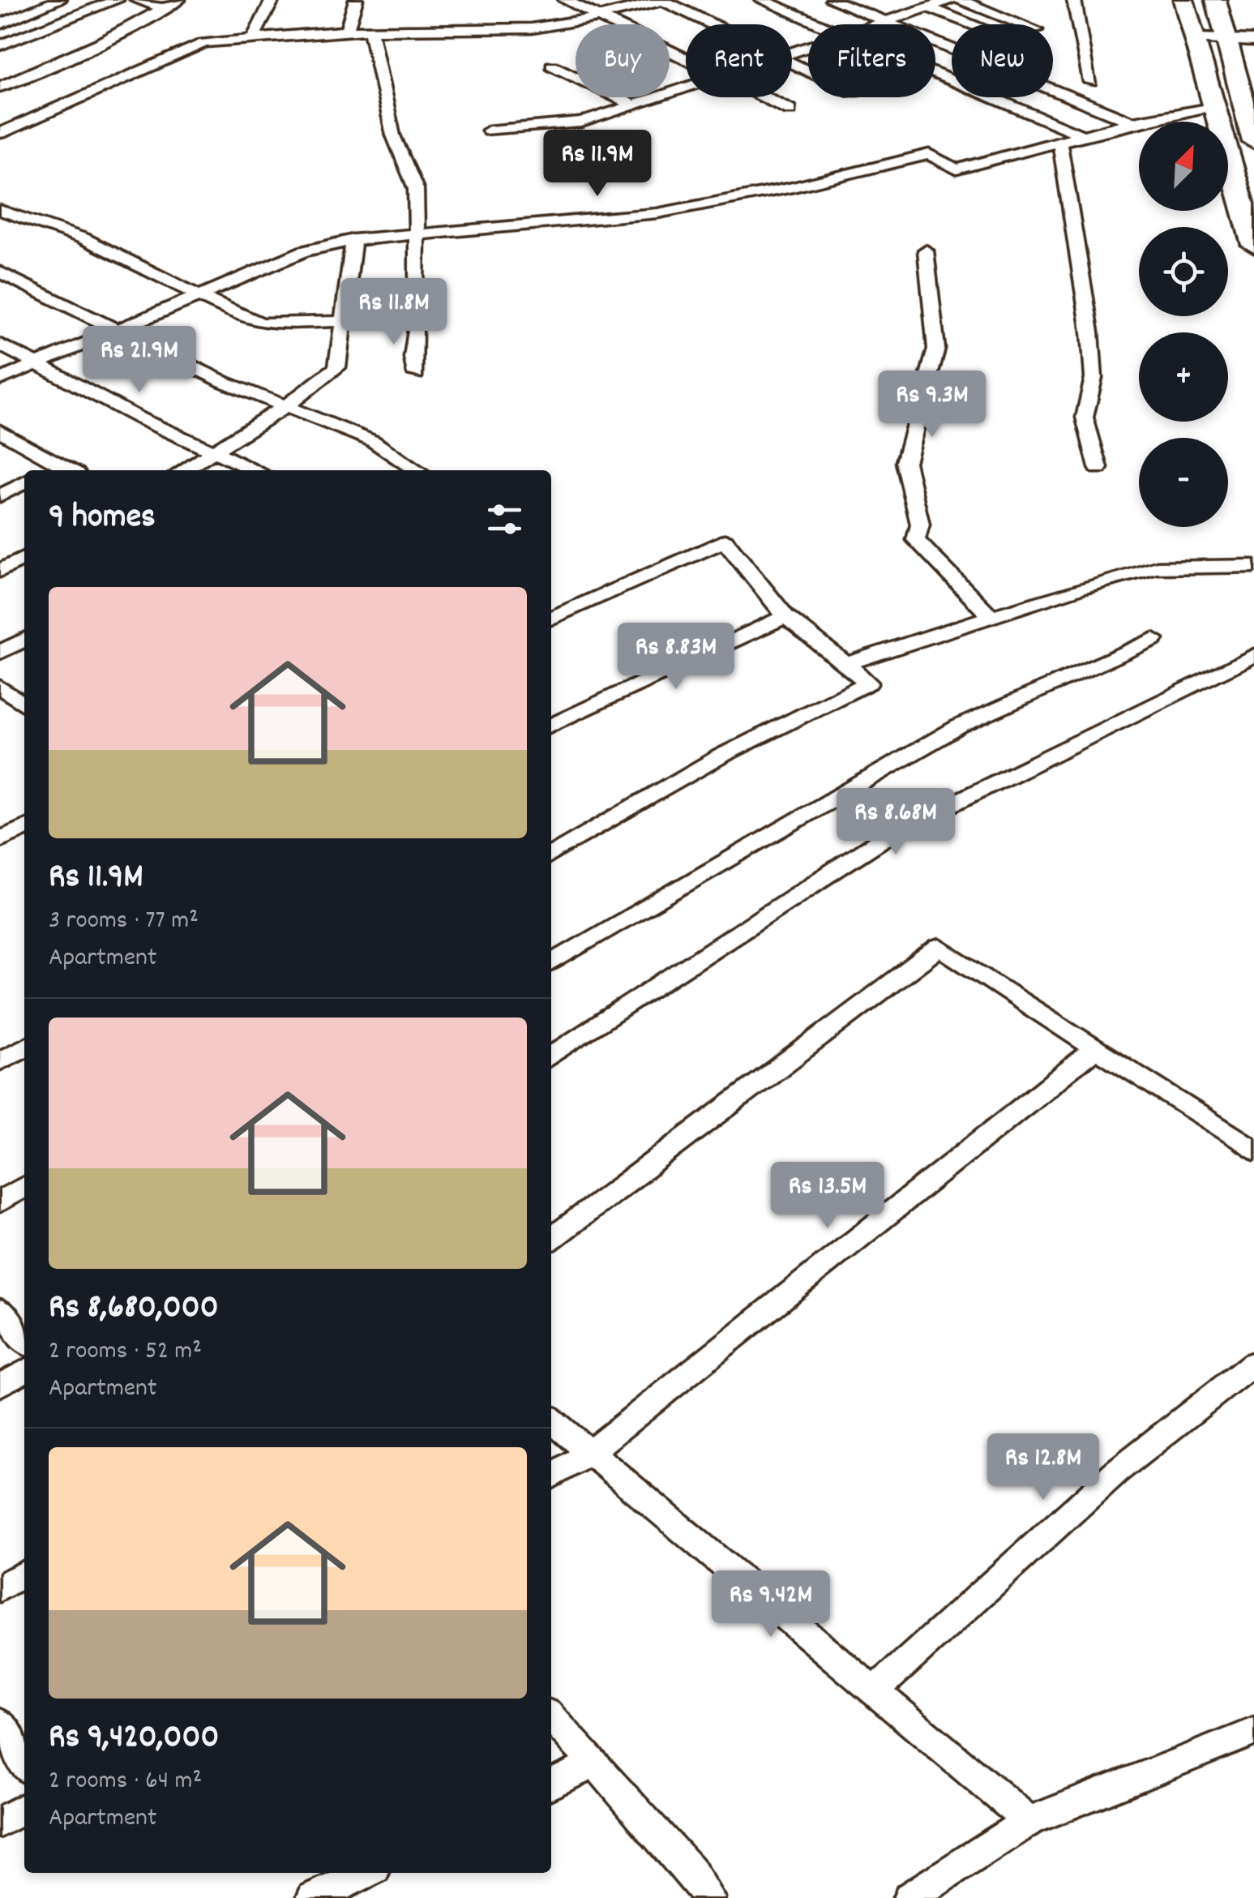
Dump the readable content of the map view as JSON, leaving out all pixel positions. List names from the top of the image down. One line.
{"north":"top right","page":{"chip":["Buy","Rent","Filters","New"],"map_buttons":["+","−"],"price":["Rs 11.9M","Rs 11.8M","Rs 21.9M","Rs 9.3M","Rs 8.83M","Rs 8.68M","Rs 13.5M","Rs 12.8M","Rs 9.42M"],"heading":"9 homes","list":[{"name":"Rs 11.9M","note":"3 rooms · 77 m² · Apartment"},{"name":"Rs 8,680,000","note":"2 rooms · 52 m² · Apartment"},{"name":"Rs 9,420,000","note":"2 rooms · 64 m² · Apartment"}]}}
